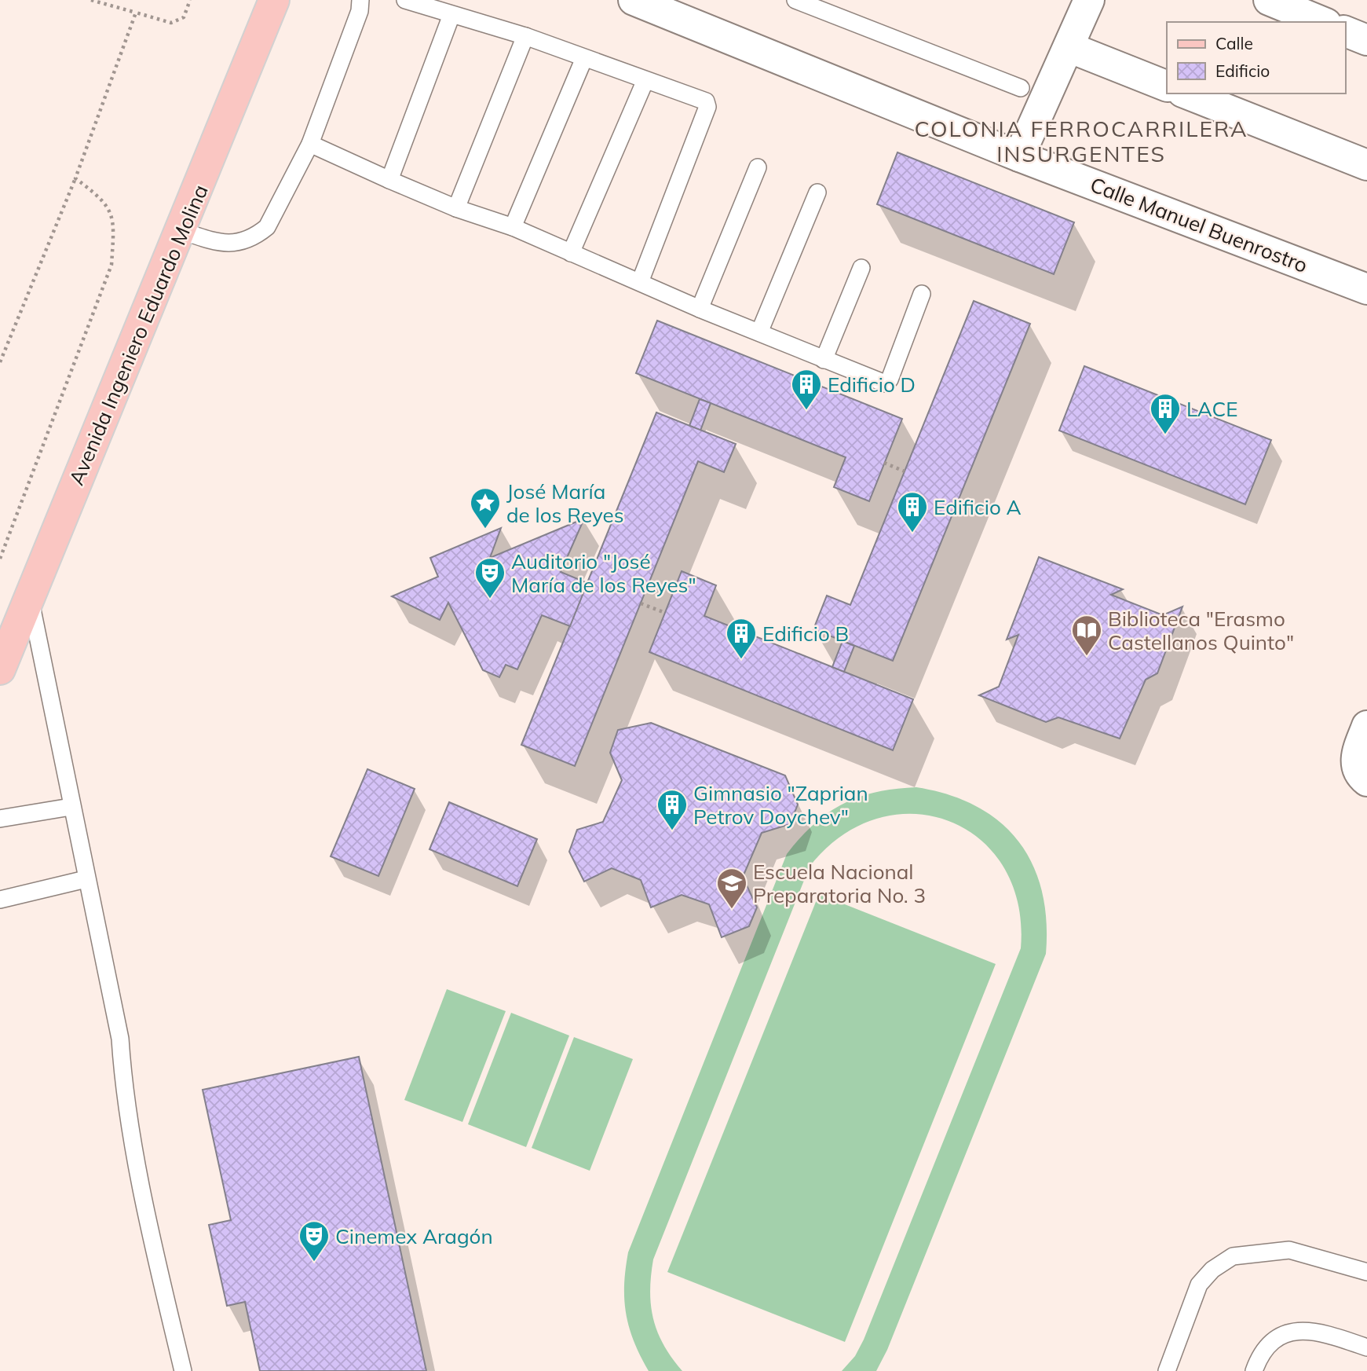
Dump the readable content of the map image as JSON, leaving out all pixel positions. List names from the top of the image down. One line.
{"streets":{"main road":["Avenida Ingeniero Eduardo Molina"],"street":["Calle Manuel Buenrostro"]},"districts":["COLONIA FERROCARRILERA INSURGENTES"],"places":{"building":["Edificio D","LACE","Edificio A","Edificio B","Gimnasio \"Zaprian Petrov Doychev\""],"place":["José María de los Reyes"],"theatre":["Auditorio \"José María de los Reyes\"","Cinemex Aragón"],"library":["Biblioteca \"Erasmo Castellanos Quinto\""],"school or university":["Escuela Nacional Preparatoria No. 3"]},"legend":["Calle","Edificio"]}
